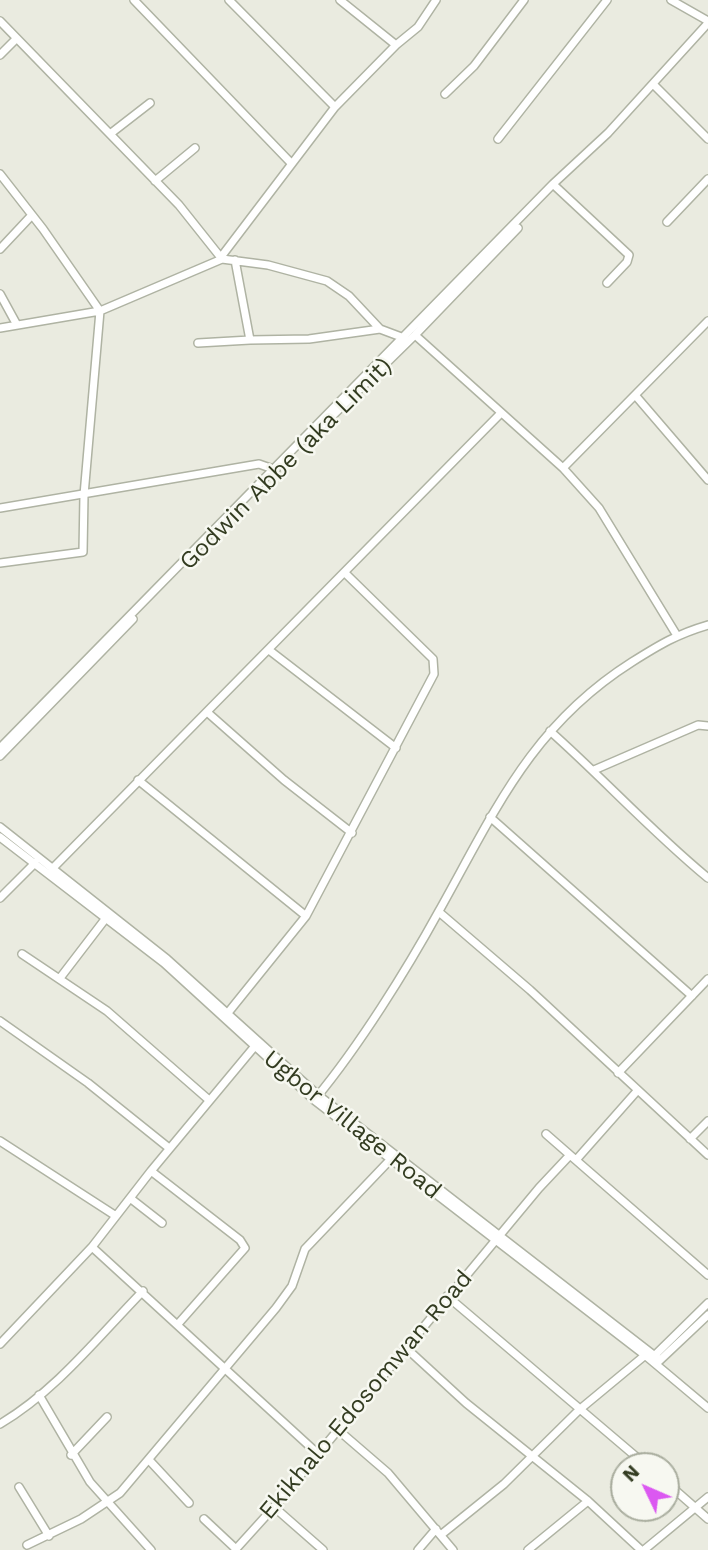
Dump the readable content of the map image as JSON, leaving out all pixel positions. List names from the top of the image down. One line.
{"streets":{"street":["Godwin Abbe (aka Limit)","Ugbor Village Road","Ekikhalo Edosomwan Road"]},"crossings":[["Ugbor Village Road","Ekikhalo Edosomwan Road"]],"north":"top left"}
